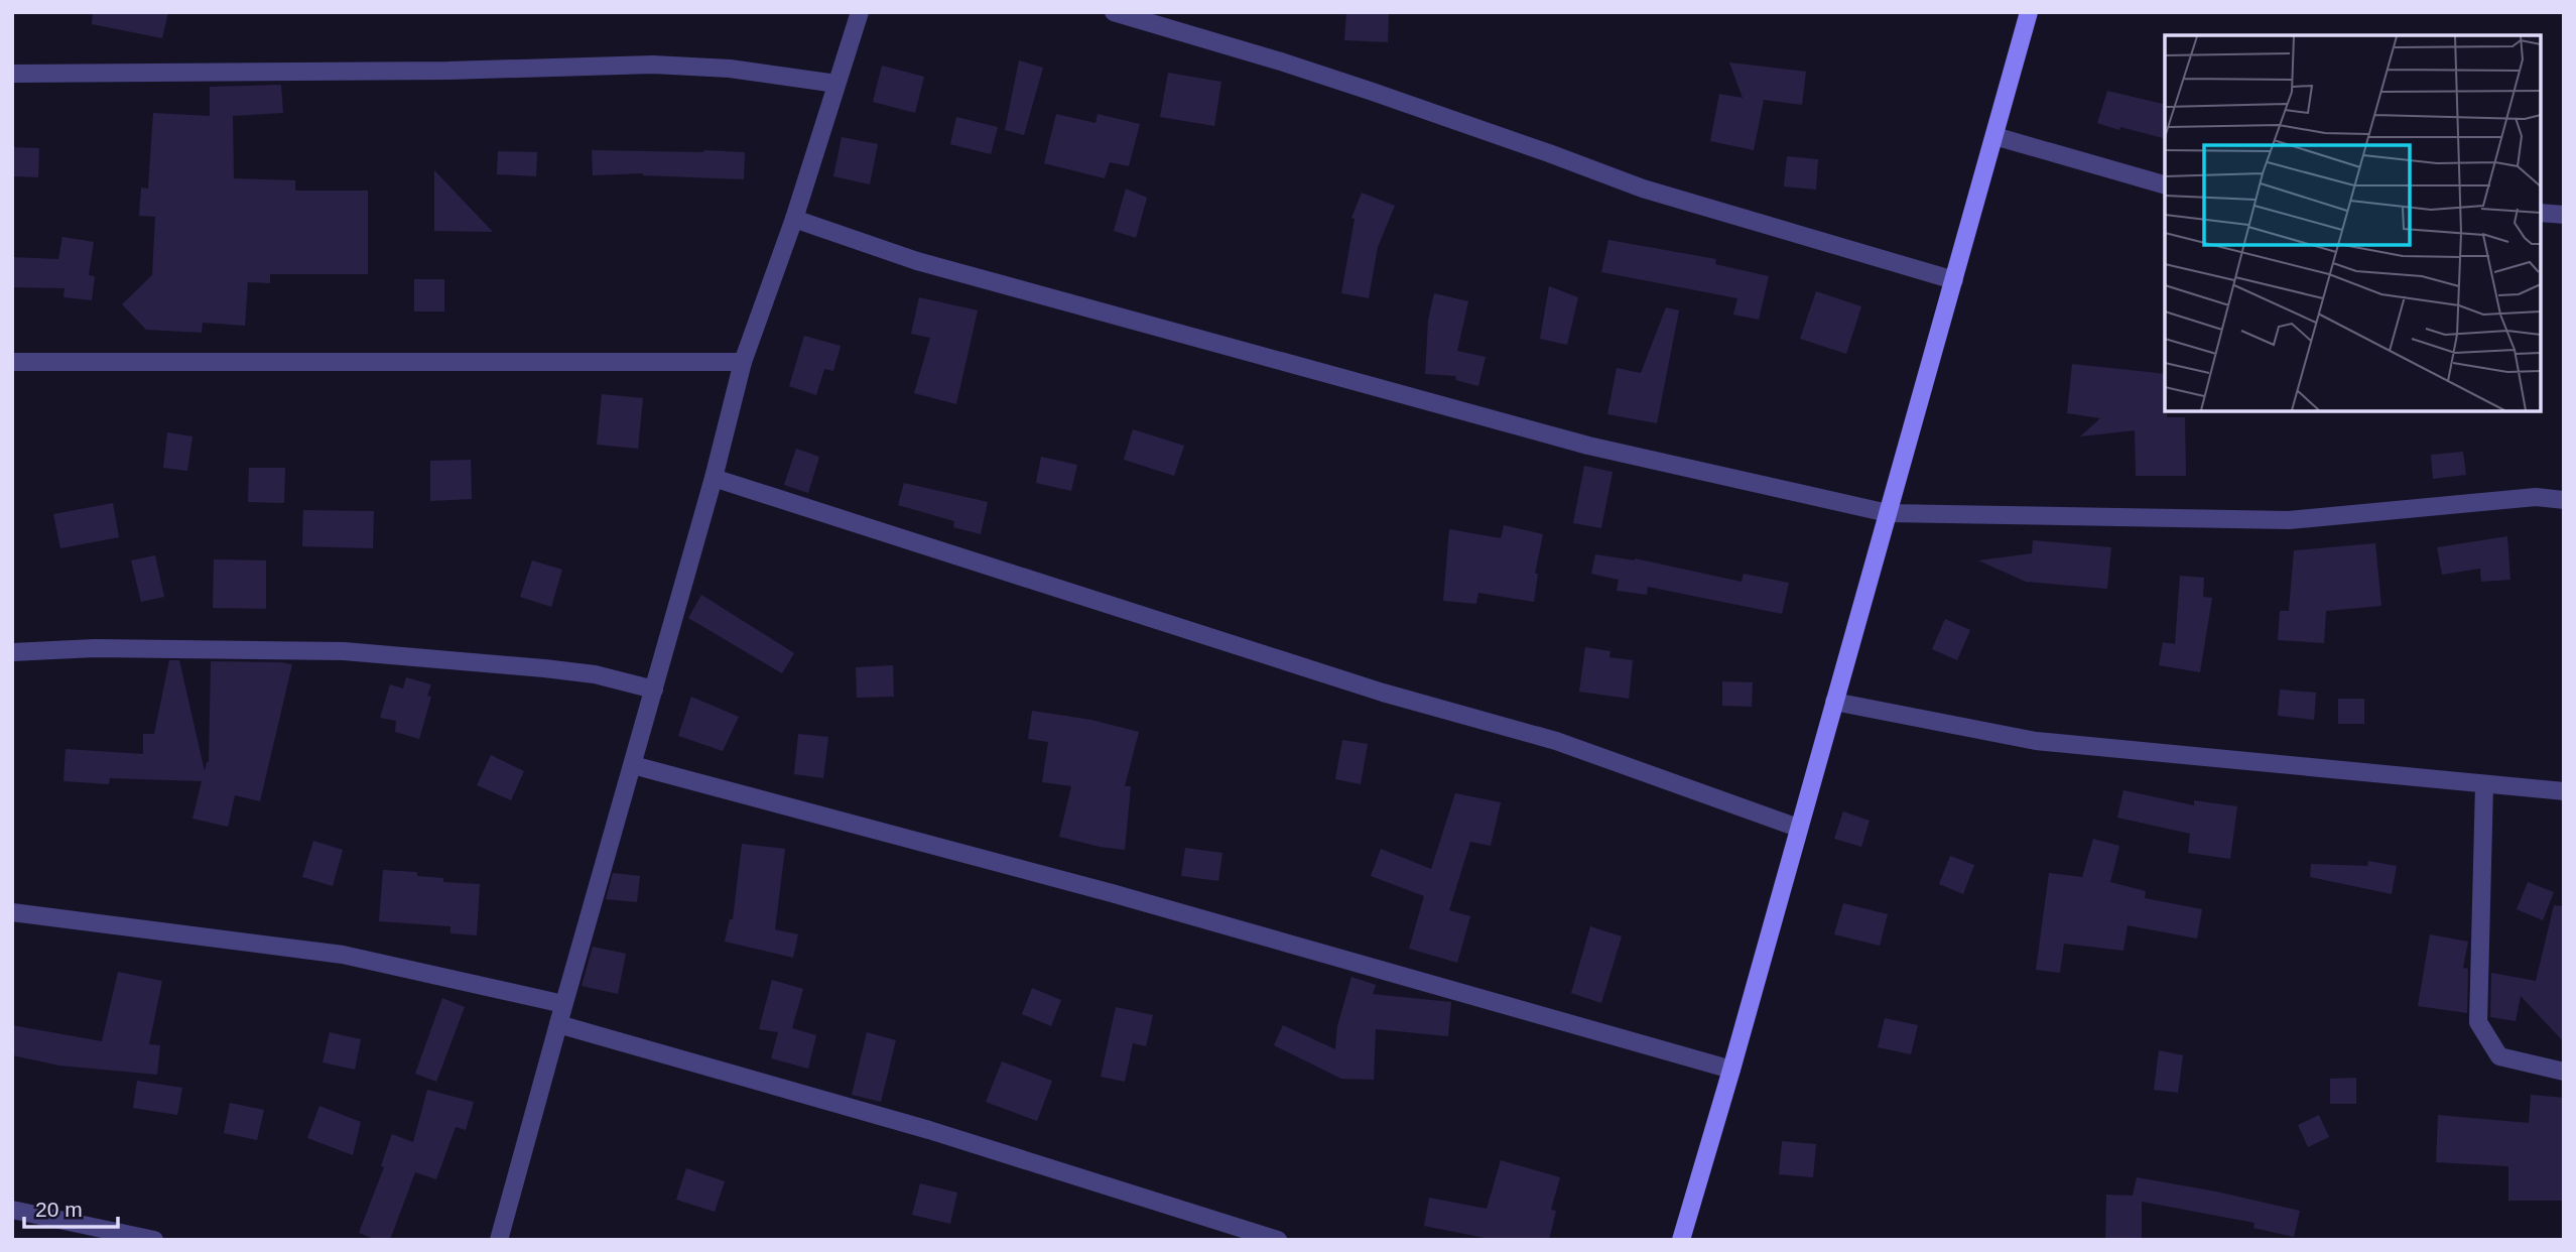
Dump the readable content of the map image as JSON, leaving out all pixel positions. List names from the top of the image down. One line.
{"scale_bar":"20 m"}
